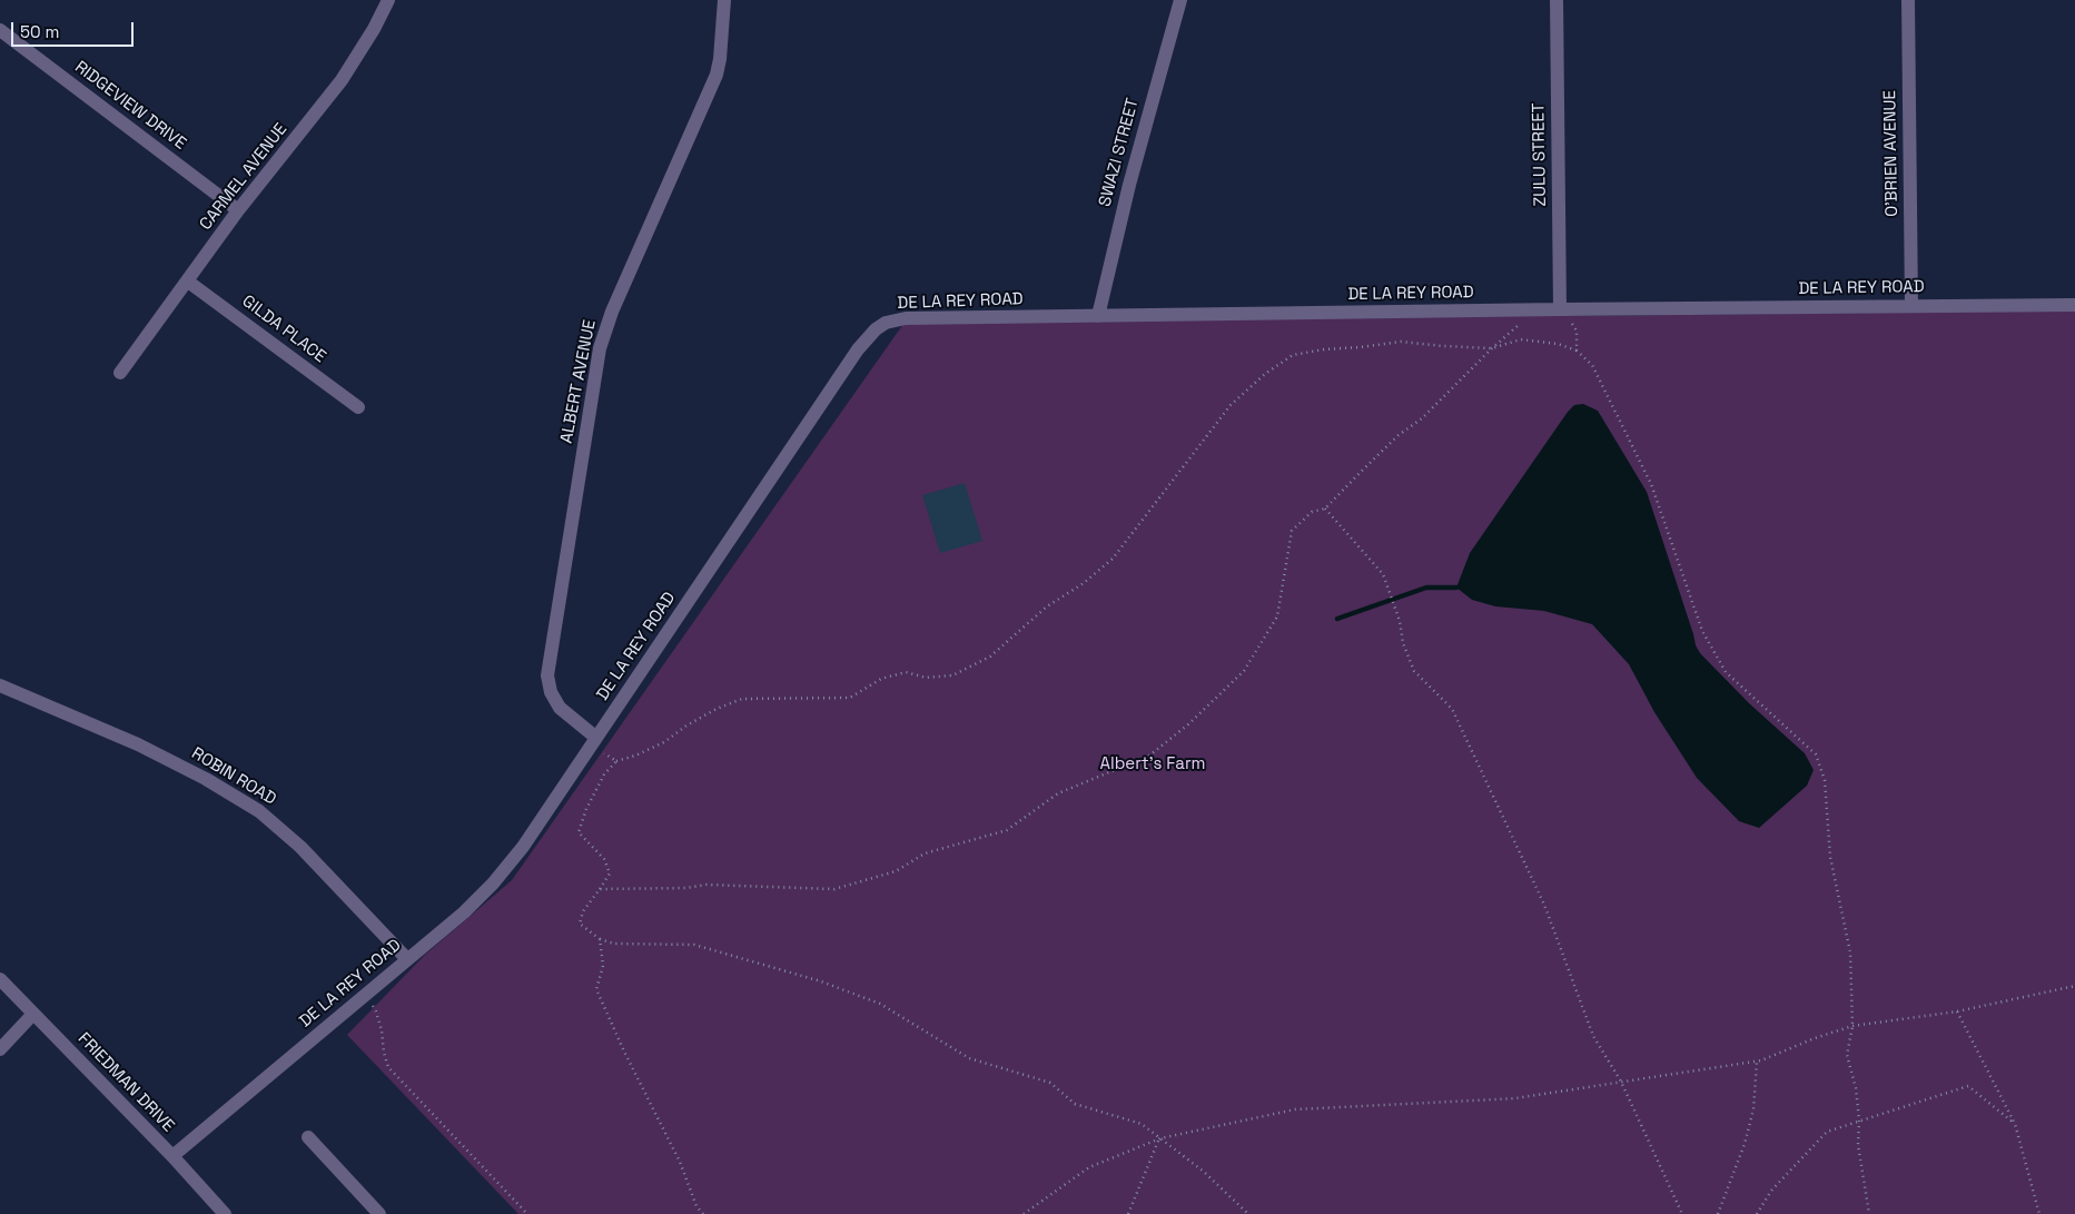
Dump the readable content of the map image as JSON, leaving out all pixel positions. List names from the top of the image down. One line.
{"streets":{"street":["RIDGEVIEW DRIVE","SWAZI STREET","O'BRIEN AVENUE","ZULU STREET","CARMEL AVENUE","DE LA REY ROAD","GILDA PLACE","ALBERT AVENUE","ROBIN ROAD","FRIEDMAN DRIVE"]},"crossings":[["RIDGEVIEW DRIVE","CARMEL AVENUE"],["SWAZI STREET","DE LA REY ROAD"],["O'BRIEN AVENUE","DE LA REY ROAD"],["ZULU STREET","DE LA REY ROAD"],["CARMEL AVENUE","GILDA PLACE"],["DE LA REY ROAD","ALBERT AVENUE"],["DE LA REY ROAD","ROBIN ROAD"],["DE LA REY ROAD","FRIEDMAN DRIVE"]],"parks":["Albert's Farm"],"scale_bar":"50 m"}
